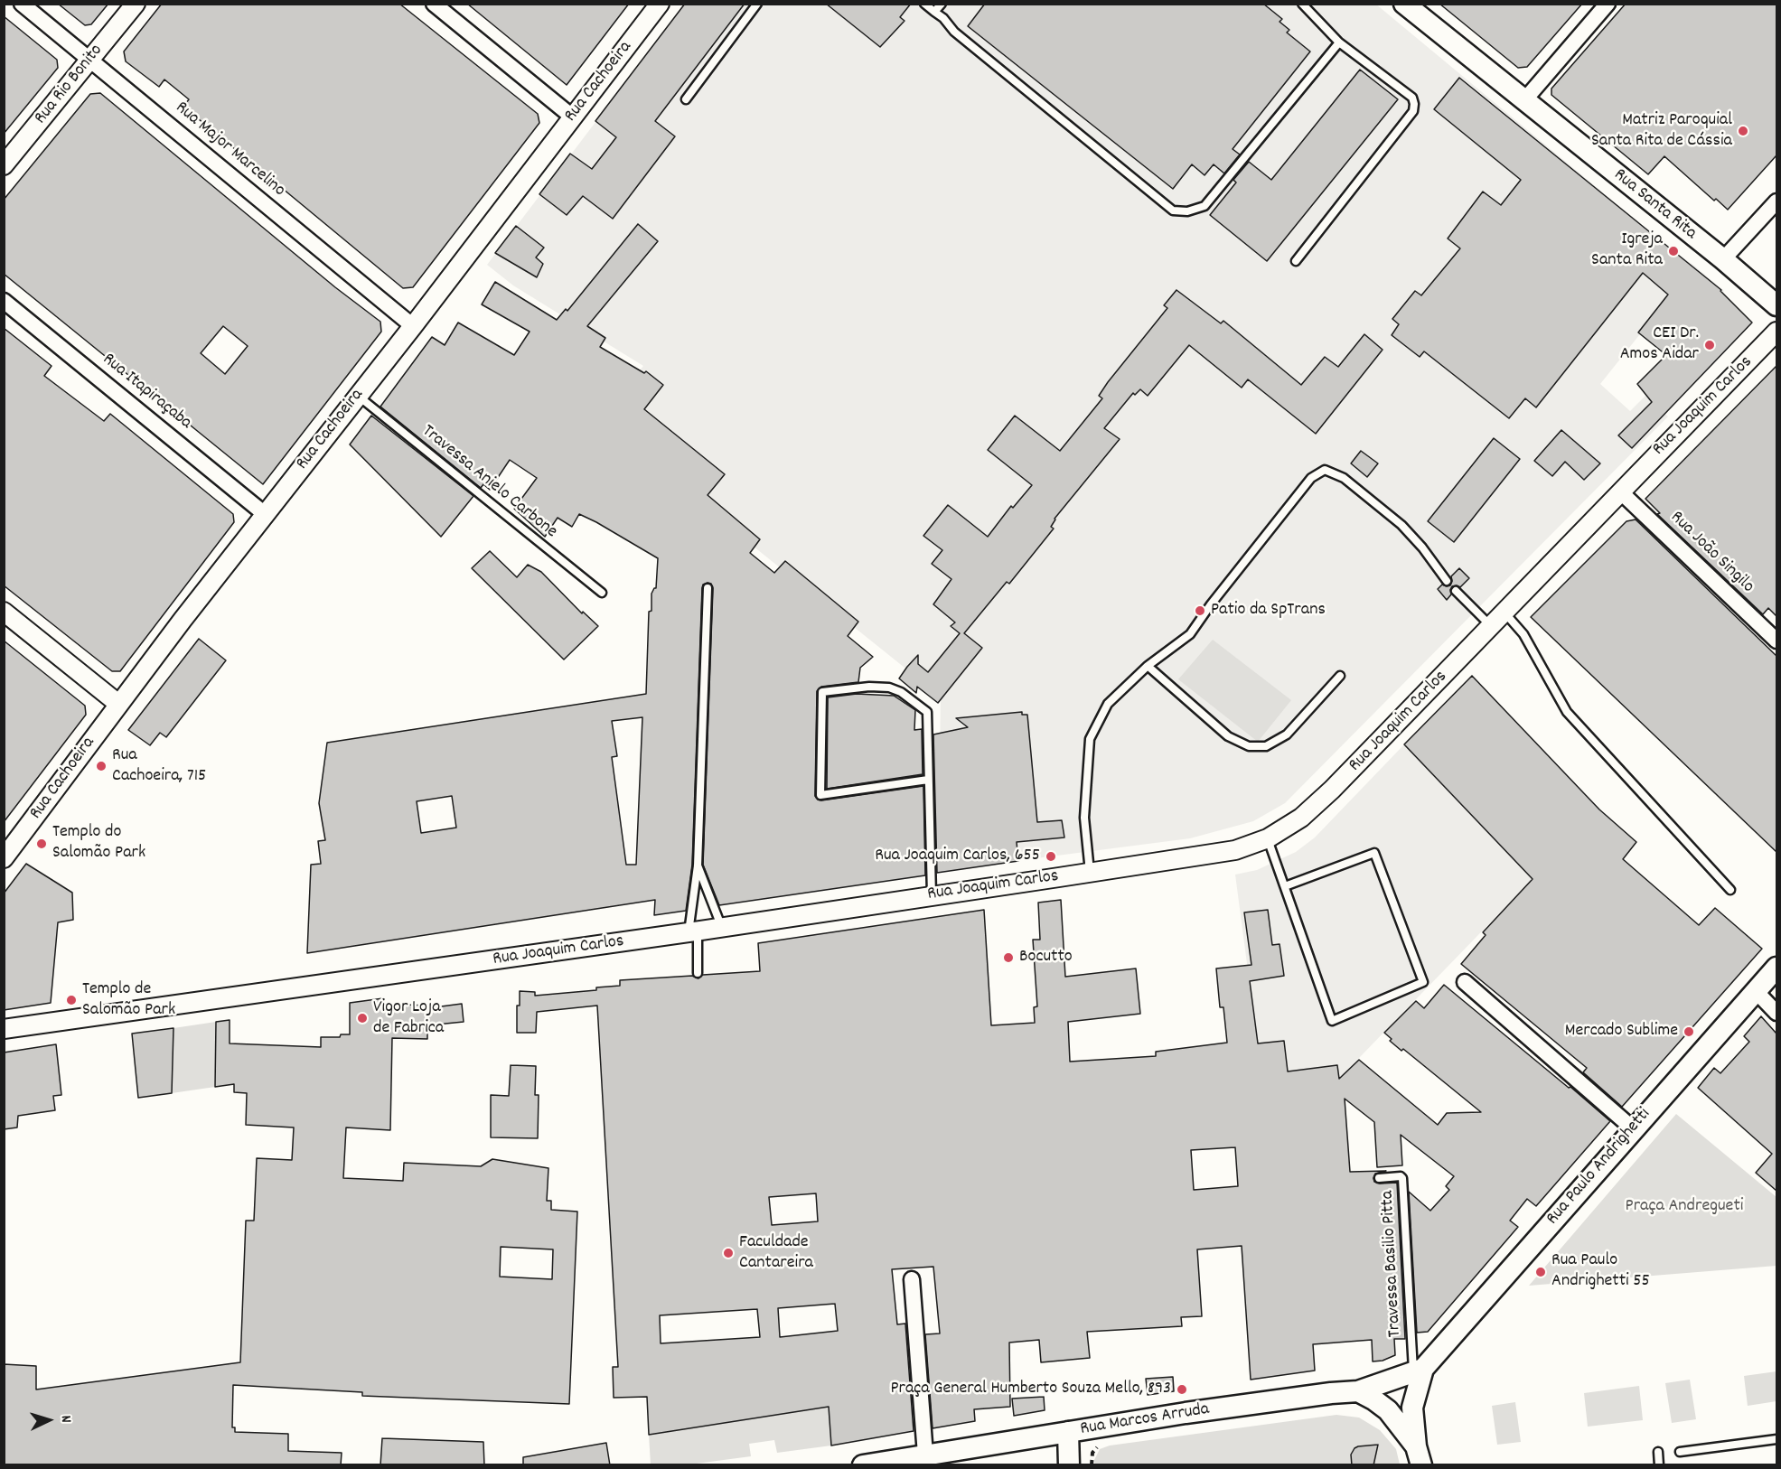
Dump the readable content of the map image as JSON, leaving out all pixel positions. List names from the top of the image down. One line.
{"streets":{"main road":["Rua Santa Rita","Rua Paulo Andrighetti","Rua Marcos Arruda"],"street":["Rua Cachoeira","Rua Rio Bonito","Rua Major Marcelino","Rua Itapiraçaba","Rua Joaquim Carlos","Rua João Singilo"],"lane":["Travessa Anielo Carbone","Travessa Basilio Pitta"]},"crossings":[["Rua Cachoeira","Rua Major Marcelino"],["Rua Cachoeira","Rua Itapiraçaba"],["Rua Cachoeira","Travessa Anielo Carbone"],["Rua Rio Bonito","Rua Major Marcelino"],["Rua Joaquim Carlos","Rua João Singilo"],["Rua Paulo Andrighetti","Travessa Basilio Pitta"],["Rua Paulo Andrighetti","Rua Marcos Arruda"],["Travessa Basilio Pitta","Rua Marcos Arruda"]],"parks":["Praça Andregueti"],"places":["Matriz Paroquial Santa Rita de Cássia","Igreja Santa Rita","CEI Dr. Amos Aidar","Patio da SpTrans","Rua Cachoeira, 715","Templo do Salomão Park","Rua Joaquim Carlos, 655","Bocutto","Templo de Salomão Park","Vigor Loja de Fabrica","Mercado Sublime","Faculdade Cantareira","Rua Paulo Andrighetti 55","Praça General Humberto Souza Mello, 893"],"north":"right"}
